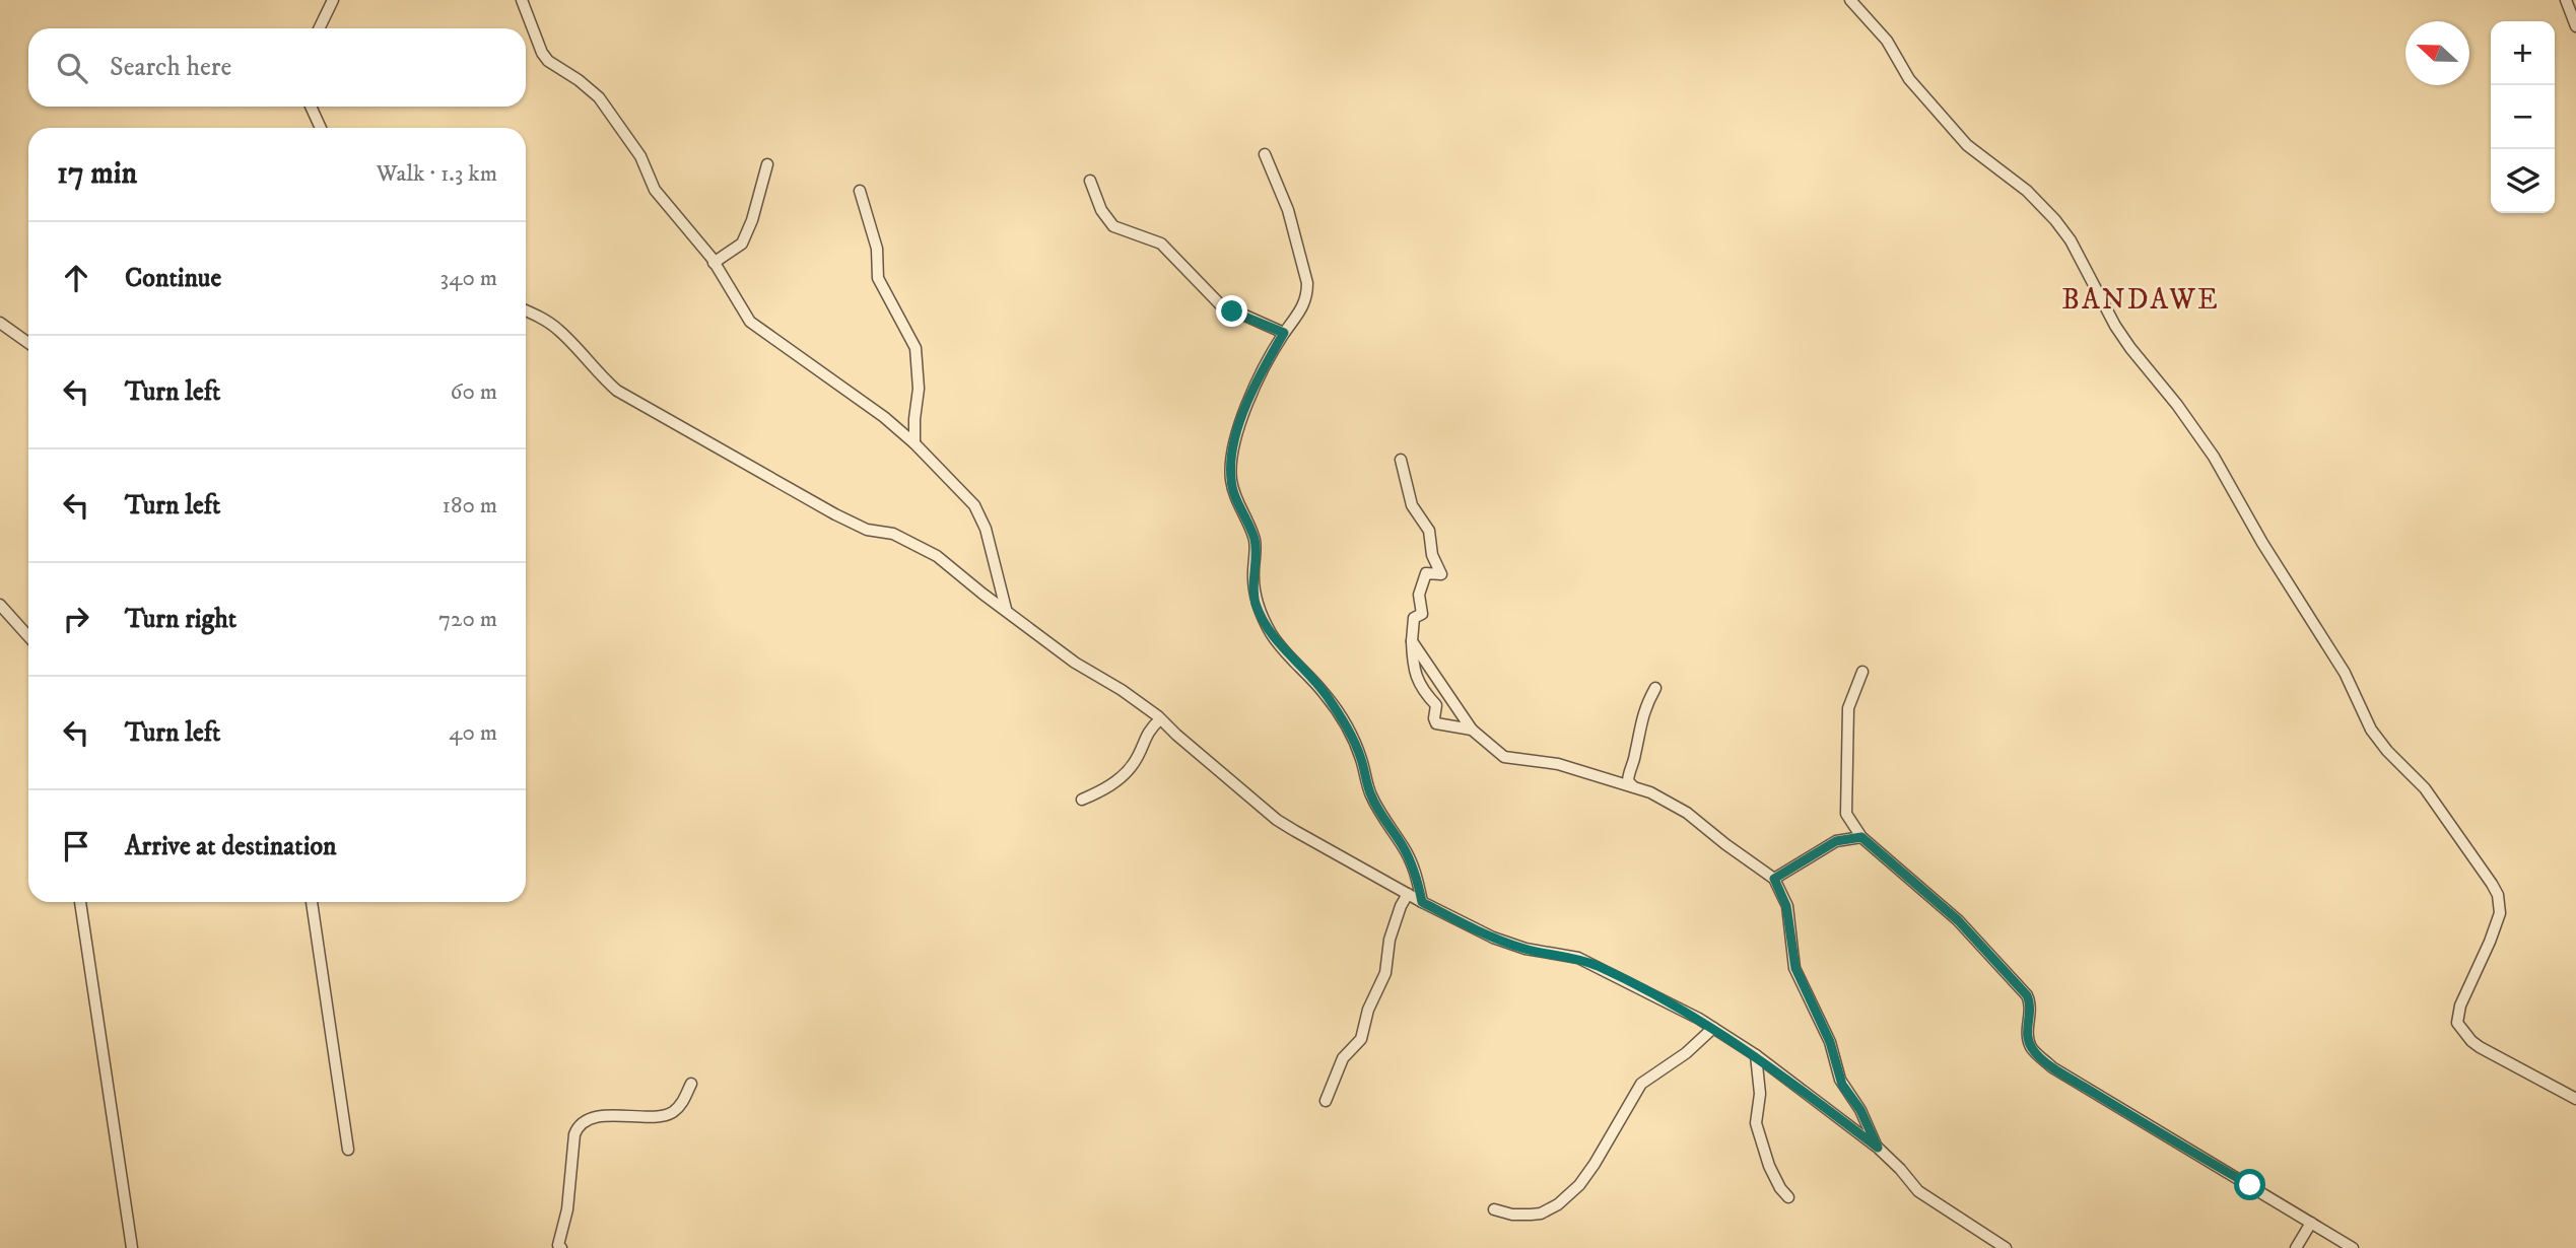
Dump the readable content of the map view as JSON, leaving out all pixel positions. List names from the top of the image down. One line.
{"districts":["BANDAWE"],"north":"left","page":{"map_buttons":["+","−"],"search":"Search here","heading":["17 min","Walk · 1.3 km"],"list":[["Continue","340 m"],["Turn left","60 m"],["Turn left","180 m"],["Turn right","720 m"],["Turn left","40 m"],"Arrive at destination"]}}
